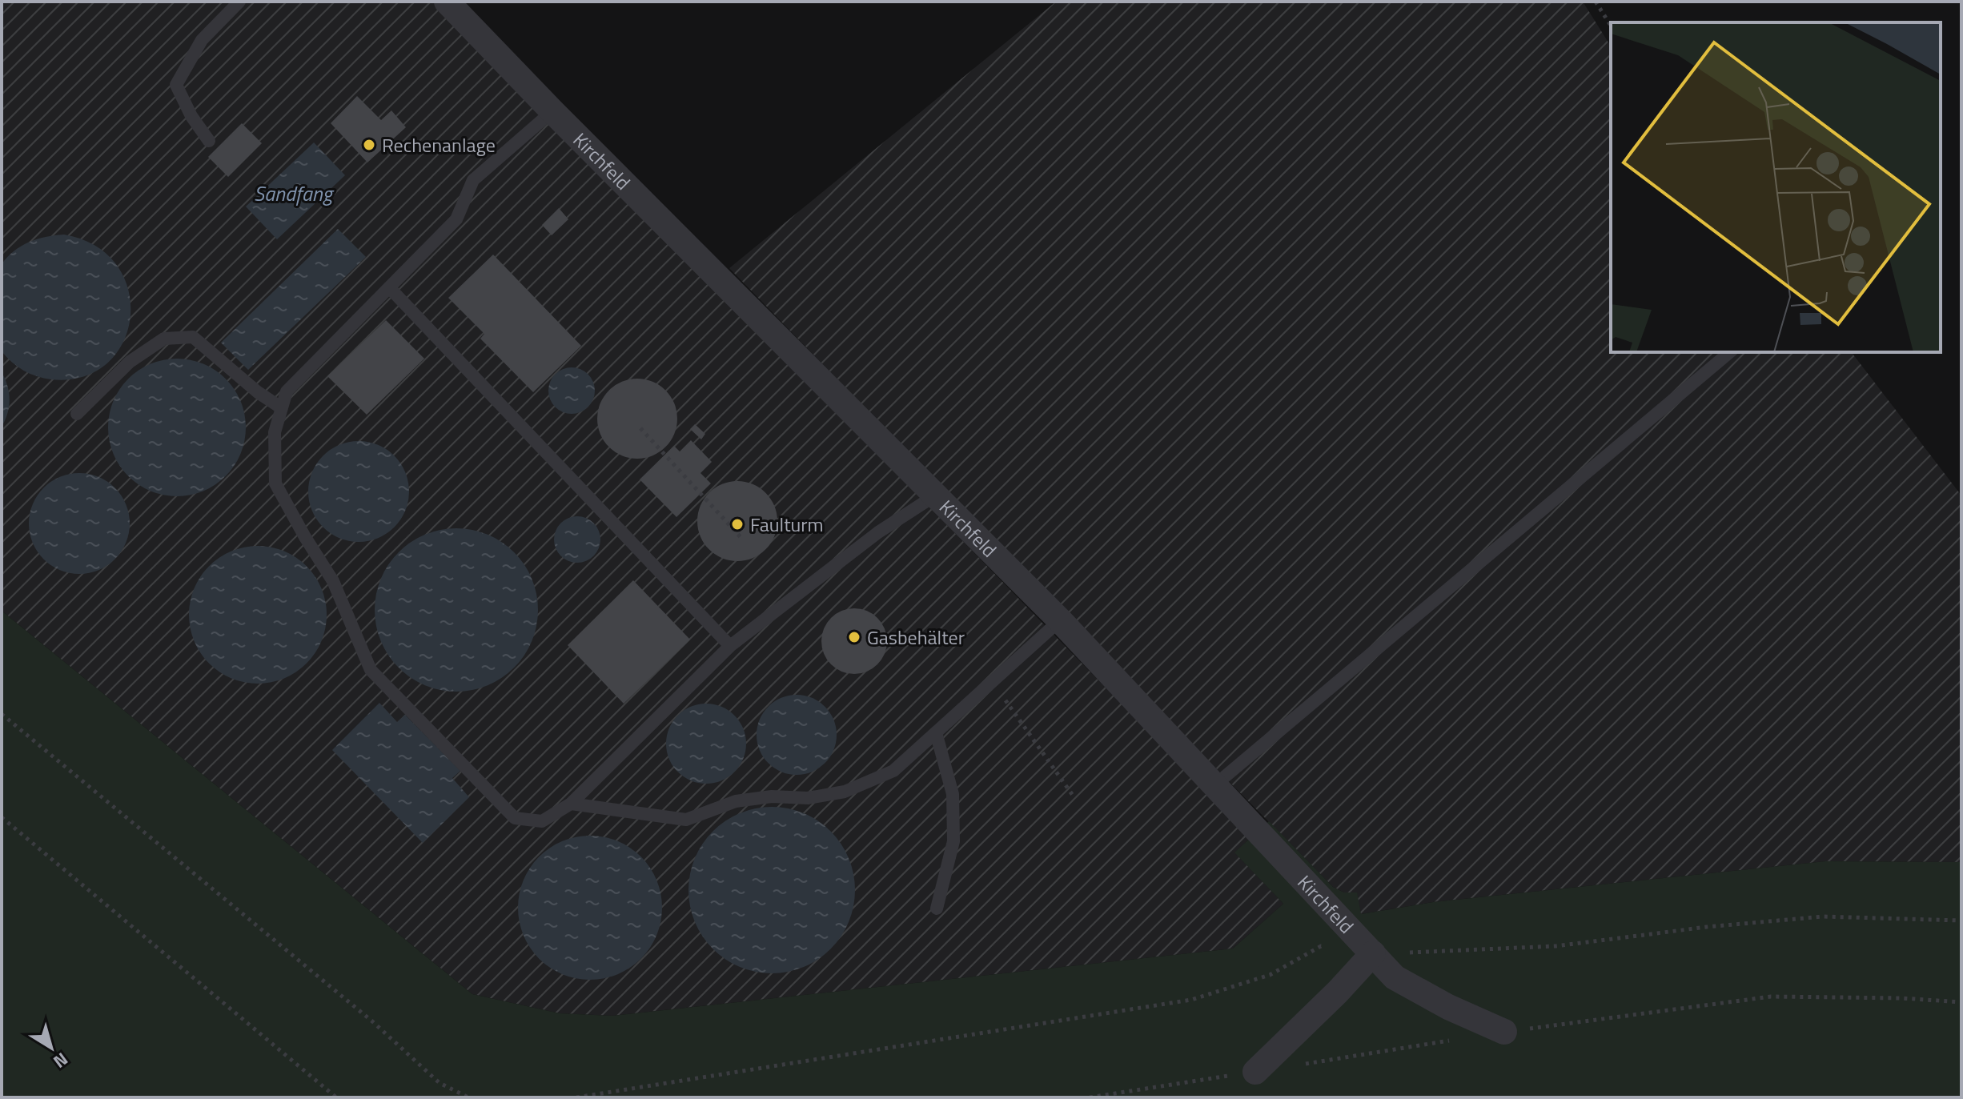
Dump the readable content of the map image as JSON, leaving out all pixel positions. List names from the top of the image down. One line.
{"streets":{"street":["Kirchfeld"]},"water":["Sandfang"],"places":["Rechenanlage","Faulturm","Gasbehälter"],"north":"bottom right"}
